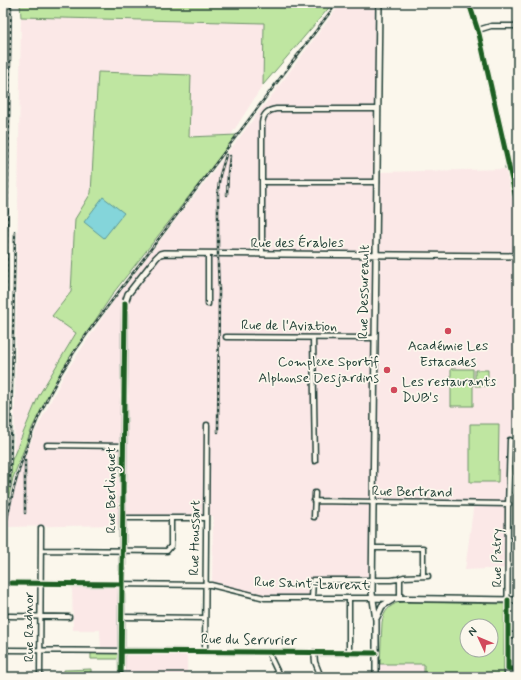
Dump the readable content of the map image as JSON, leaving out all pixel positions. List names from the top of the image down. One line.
{"streets":{"street":["Rue des Érables","Rue Dessureault","Rue de l'Aviation","Rue Berlinguet","Rue Bertrand","Rue Houssart","Rue Patry","Rue Saint-Laurent","Rue Radnor","Rue du Serrurier"]},"crossings":[["Rue des Érables","Rue Dessureault"],["Rue des Érables","Rue Berlinguet"],["Rue Dessureault","Rue de l'Aviation"],["Rue Dessureault","Rue Bertrand"],["Rue Dessureault","Rue Saint-Laurent"],["Rue Dessureault","Rue du Serrurier"],["Rue Berlinguet","Rue Saint-Laurent"],["Rue Berlinguet","Rue du Serrurier"],["Rue Bertrand","Rue Patry"],["Rue Houssart","Rue Saint-Laurent"],["Rue Houssart","Rue du Serrurier"],["Rue Patry","Rue Saint-Laurent"],["Rue Saint-Laurent","Rue Radnor"],["Rue Radnor","Rue du Serrurier"]],"places":["Académie Les Estacades","Complexe Sportif Alphonse Desjardins","Les restaurants DUB's"],"north":"top left"}
